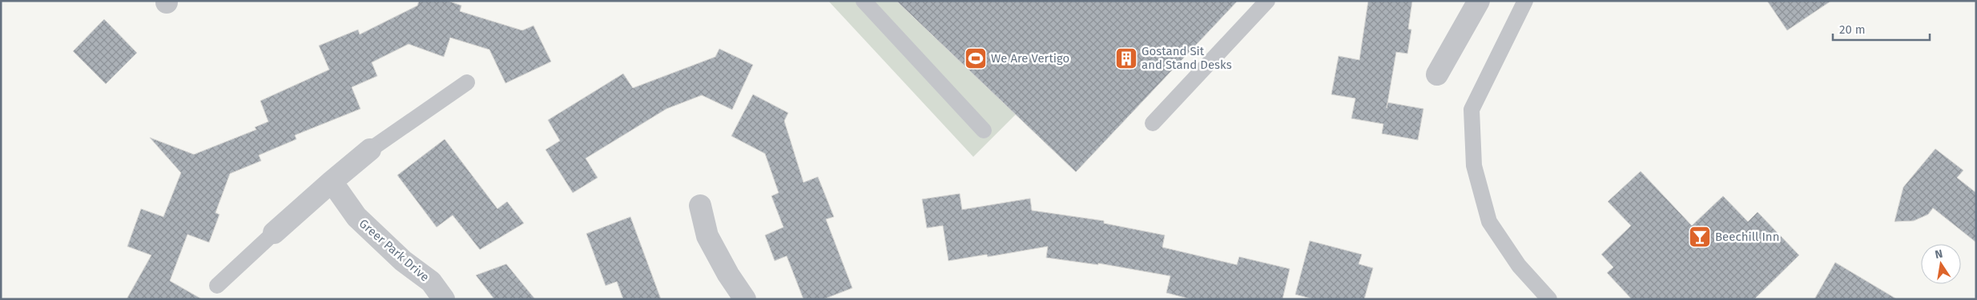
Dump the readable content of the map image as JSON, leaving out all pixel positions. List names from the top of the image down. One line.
{"streets":{"street":["Greer Park Drive"]},"places":{"sports":["We Are Vertigo"],"building":["Gostand Sit and Stand Desks"],"bar":["Beechill Inn"]},"scale_bar":"20 m","north":"top"}
